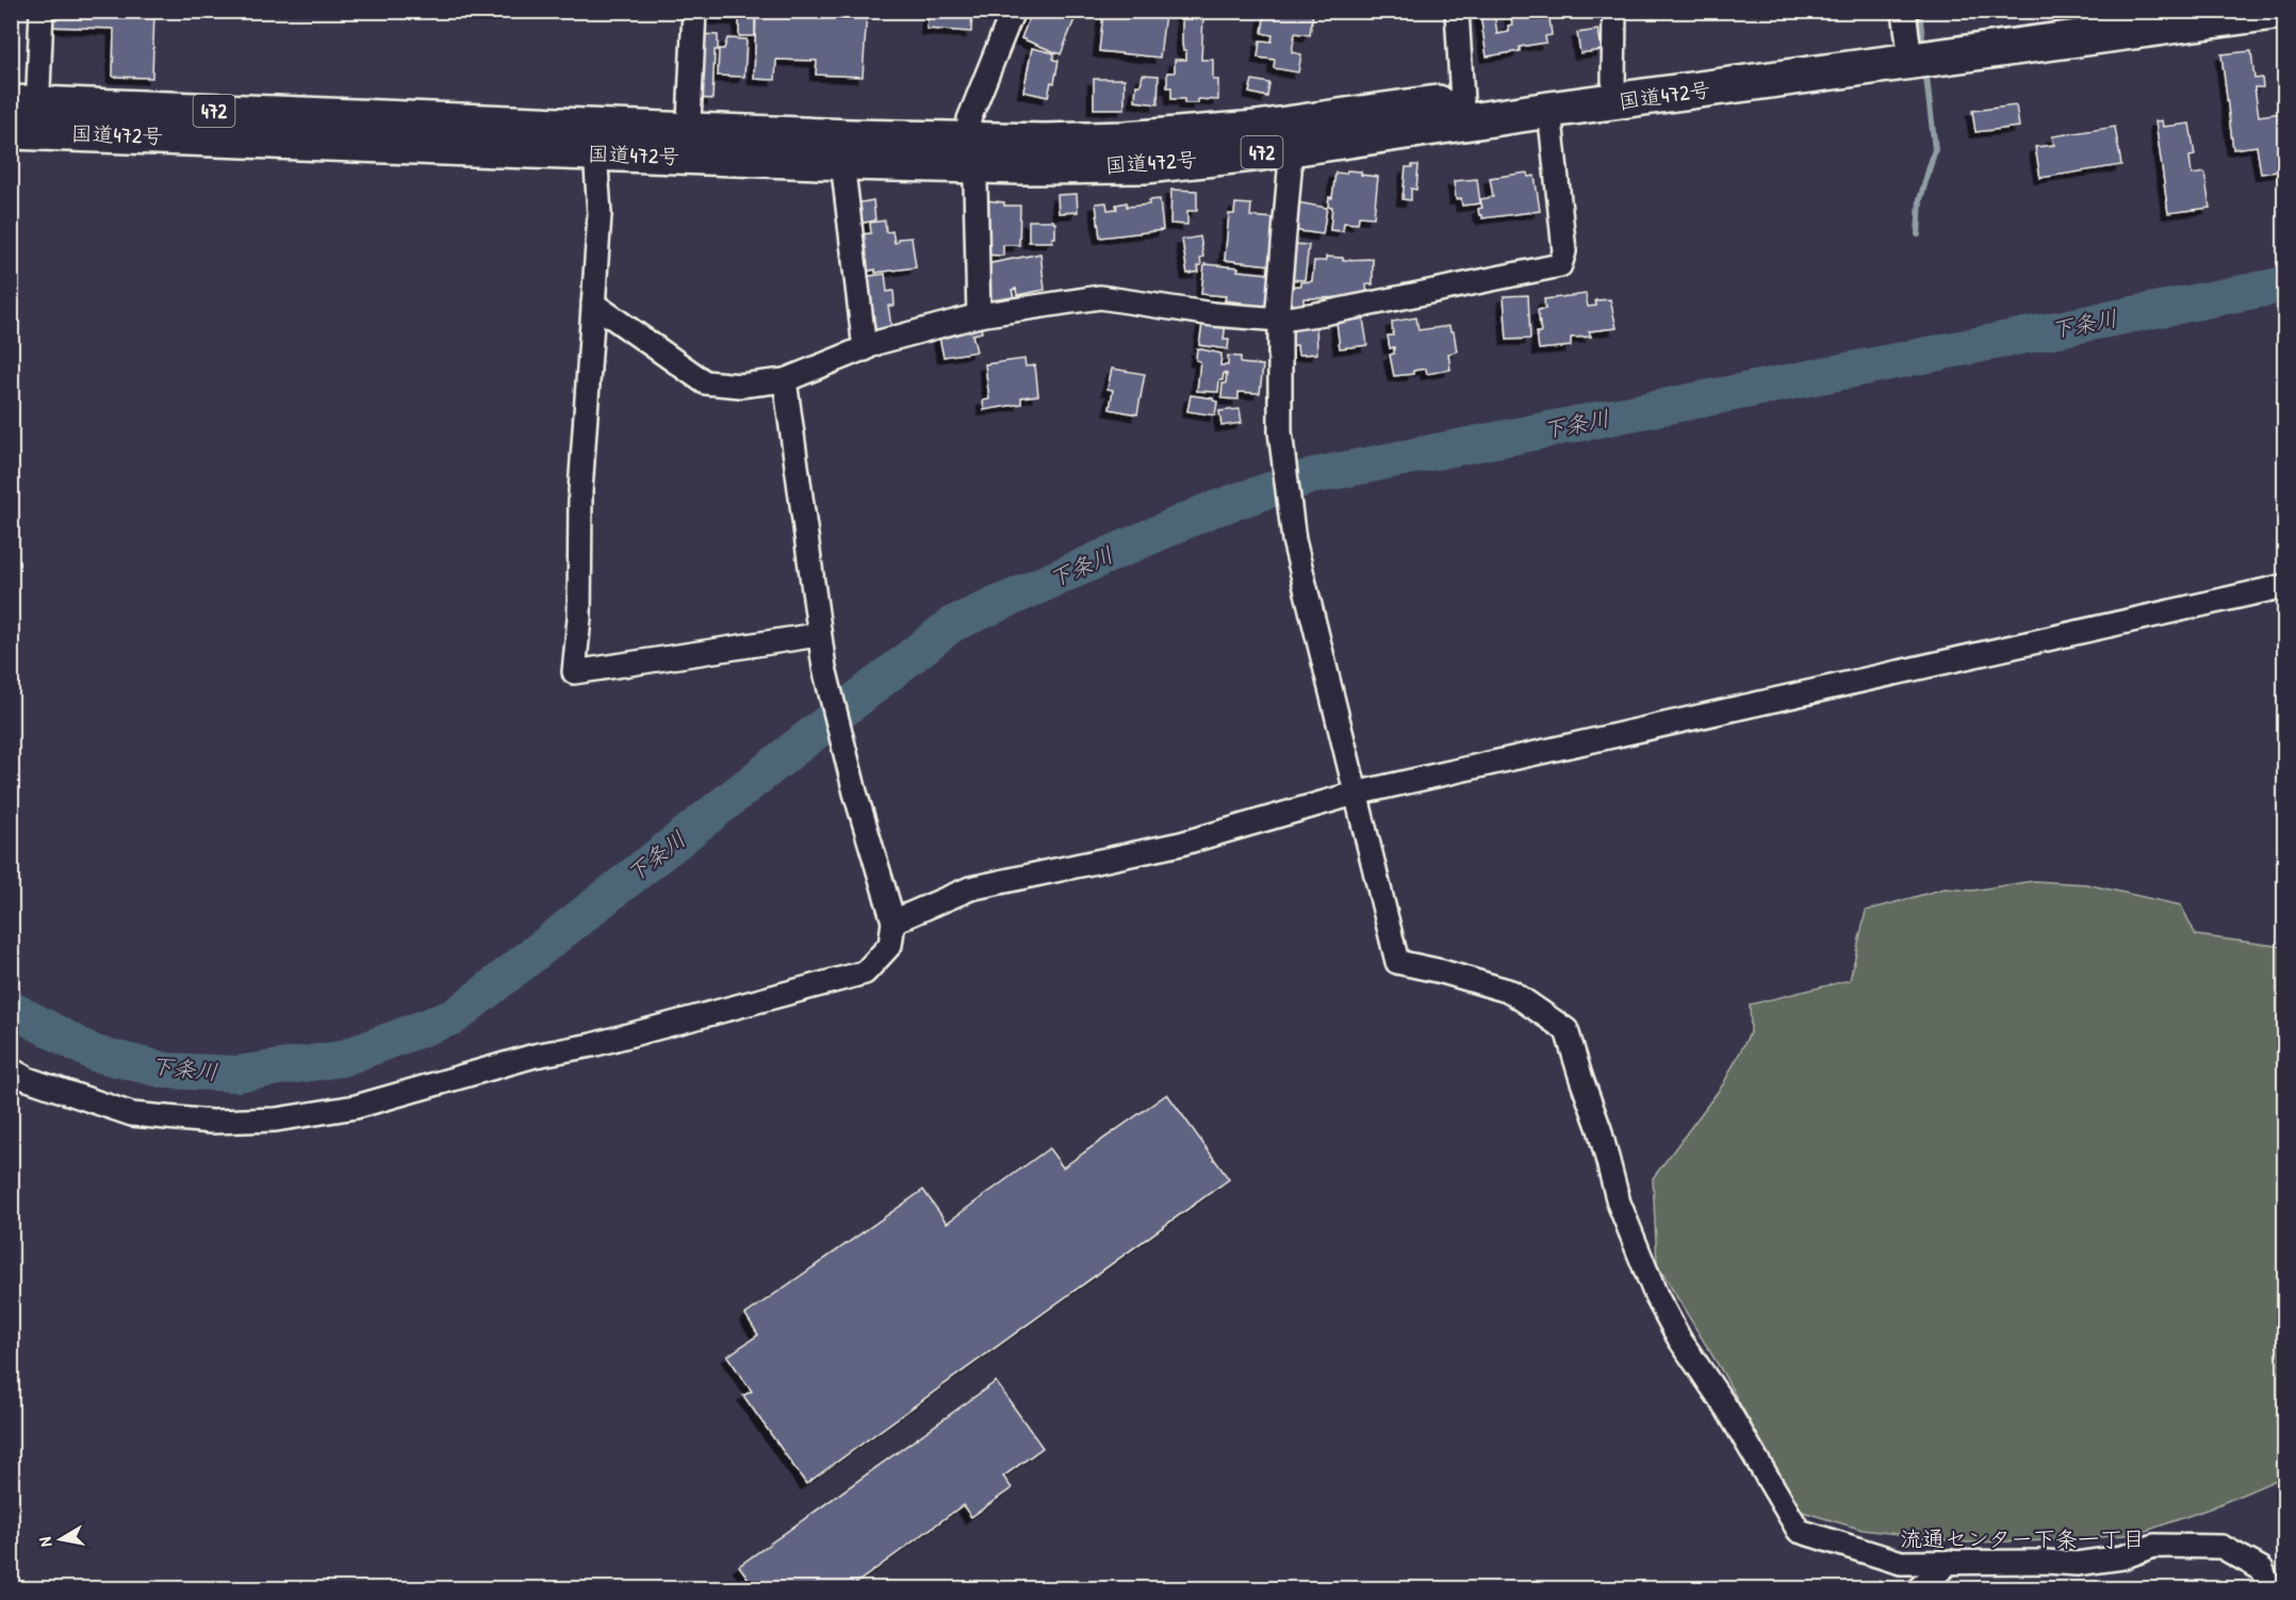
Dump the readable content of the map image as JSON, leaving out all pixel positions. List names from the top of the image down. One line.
{"streets":{"highway":["国道472号","472"]},"districts":["流通センター下条一丁目"],"water":["下条川"],"north":"left"}
